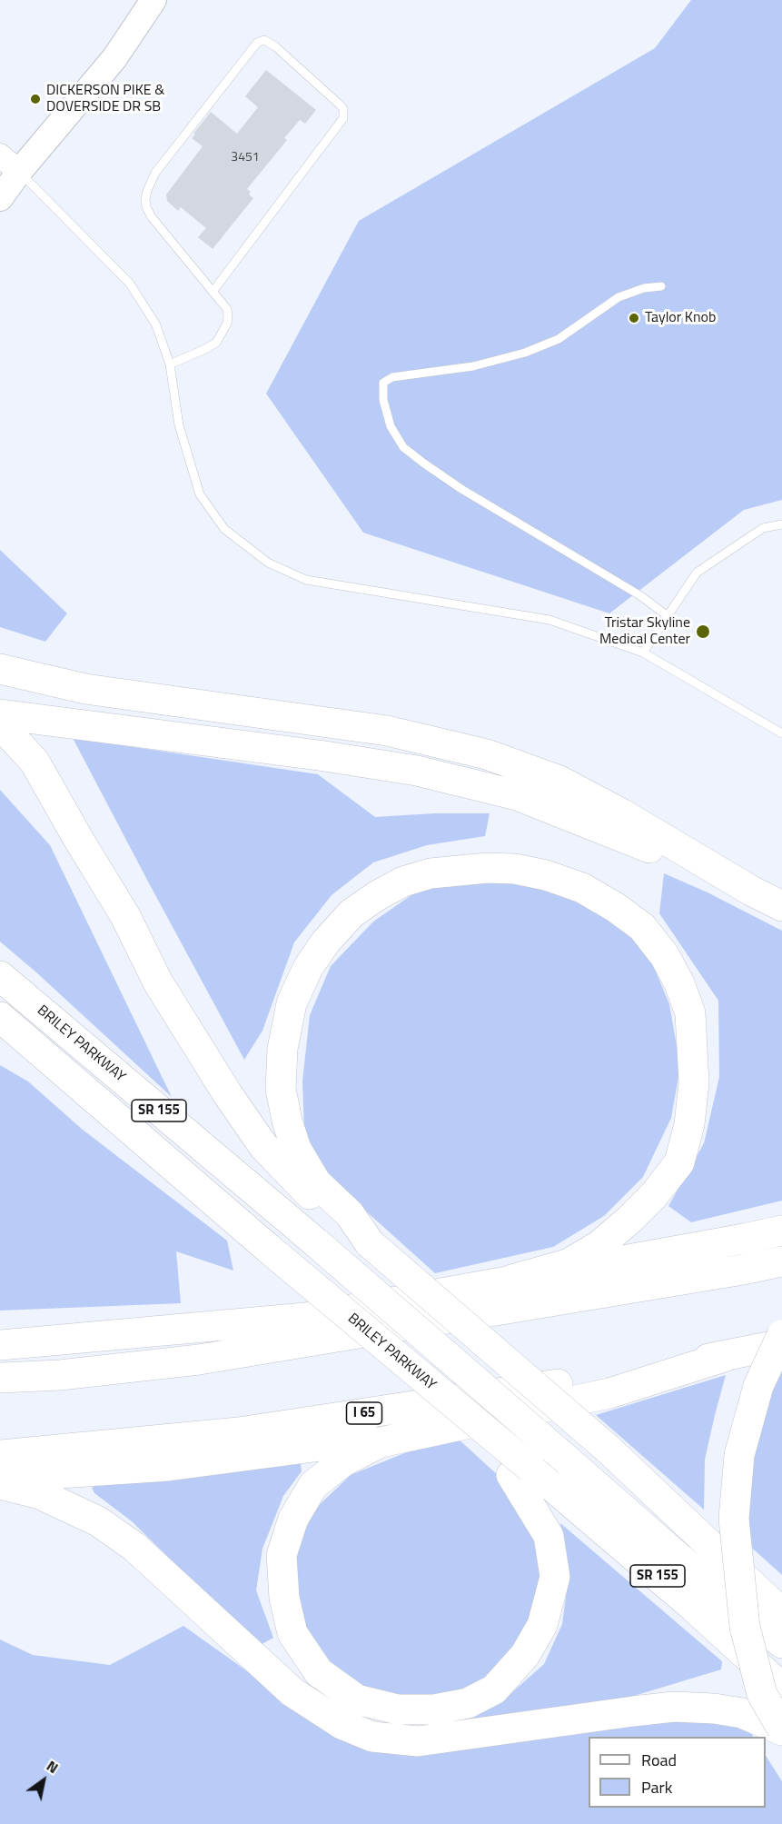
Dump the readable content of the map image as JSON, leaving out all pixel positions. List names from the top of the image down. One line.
{"streets":{"highway":["BRILEY PARKWAY","SR 155","I 65"]},"crossings":[["BRILEY PARKWAY","SR 155"]],"places":["DICKERSON PIKE & DOVERSIDE DR SB","Taylor Knob","Tristar Skyline Medical Center"],"house_numbers":["3451"],"legend":["Road","Park"],"north":"top right"}
